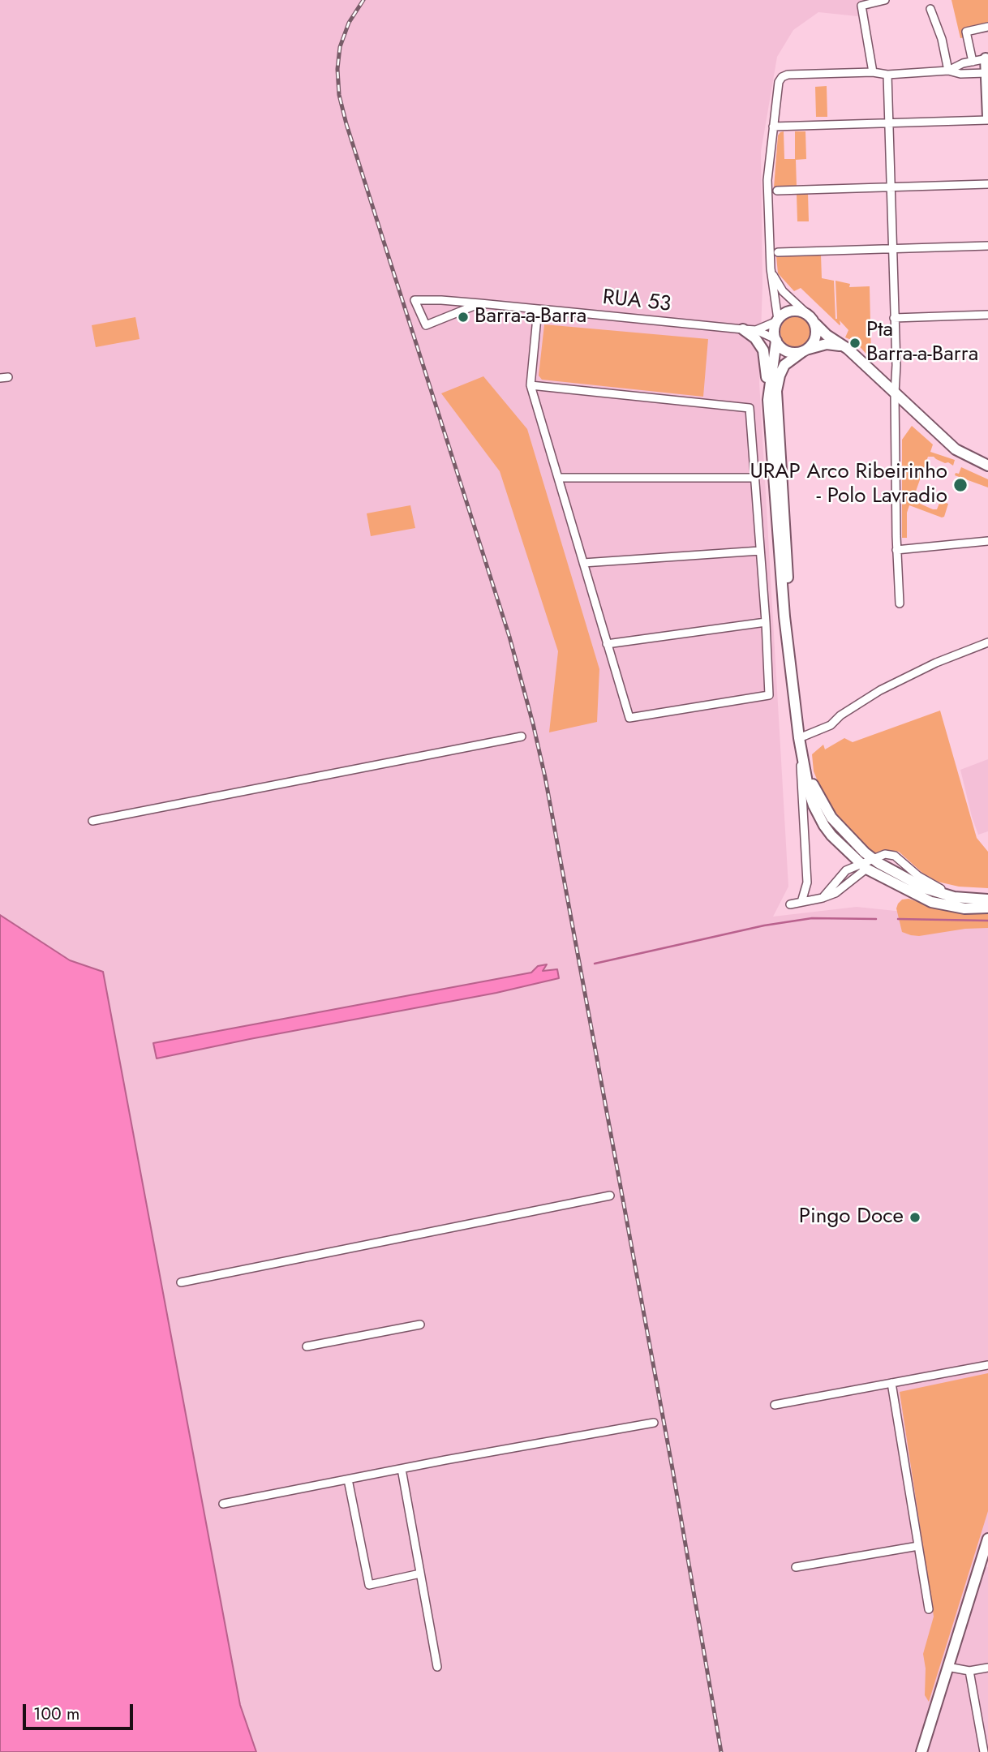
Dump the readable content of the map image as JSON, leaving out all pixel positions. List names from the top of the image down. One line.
{"streets":{"street":["RUA 53"]},"places":["Barra-a-Barra","Pta Barra-a-Barra","URAP Arco Ribeirinho - Polo Lavradio","Pingo Doce"],"scale_bar":"100 m"}
